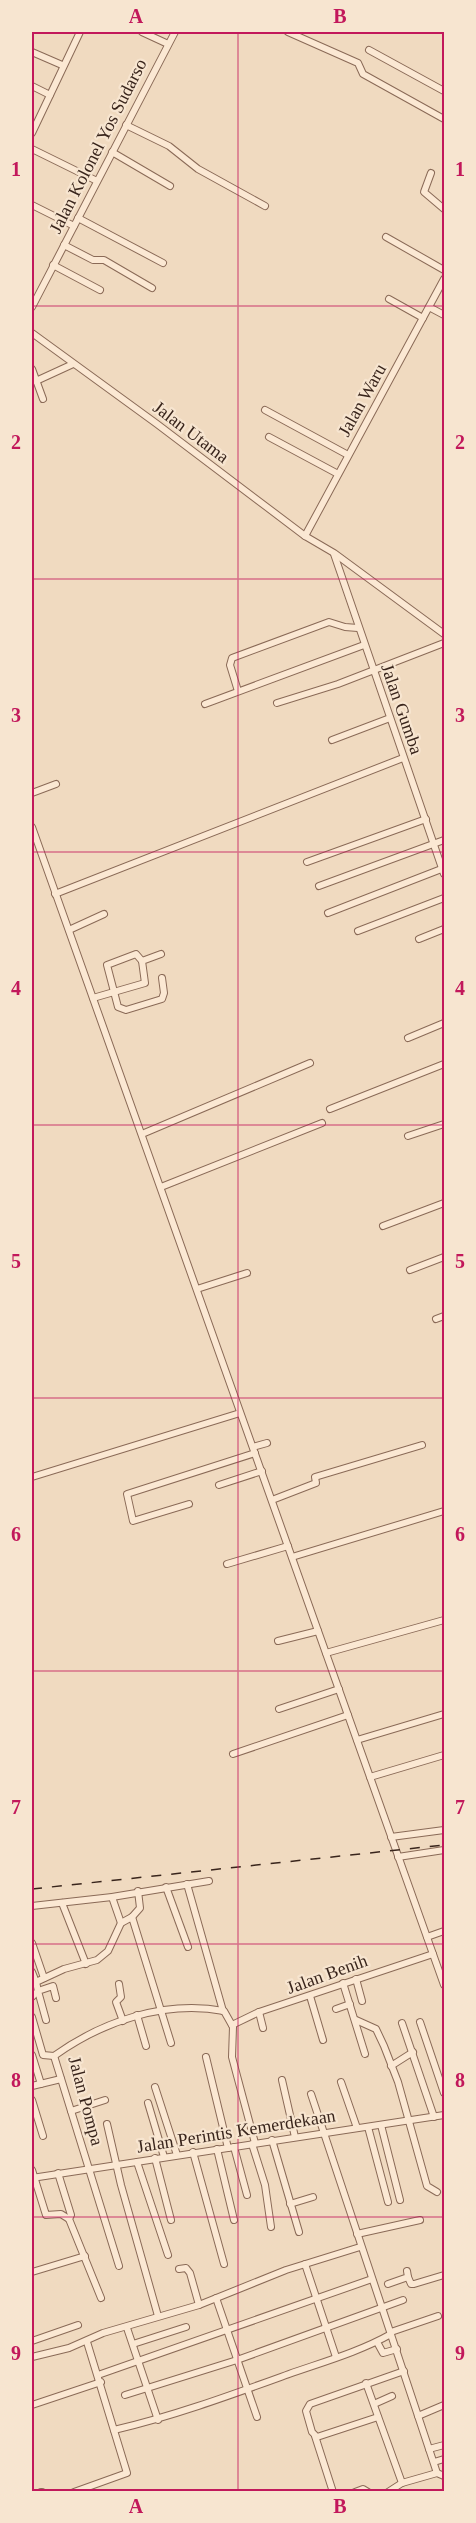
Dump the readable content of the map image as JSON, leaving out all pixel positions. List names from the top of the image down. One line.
{"streets":{"street":["Jalan Kolonel Yos Sudarso","Jalan Waru","Jalan Utama","Jalan Gumba","Jalan Benih","Jalan Pompa","Jalan Perintis Kemerdekaan"]},"crossings":[["Jalan Waru","Jalan Utama"],["Jalan Utama","Jalan Gumba"],["Jalan Pompa","Jalan Perintis Kemerdekaan"]],"grid":{"columns":["A","B"],"rows":["1","2","3","4","5","6","7","8","9"]}}
